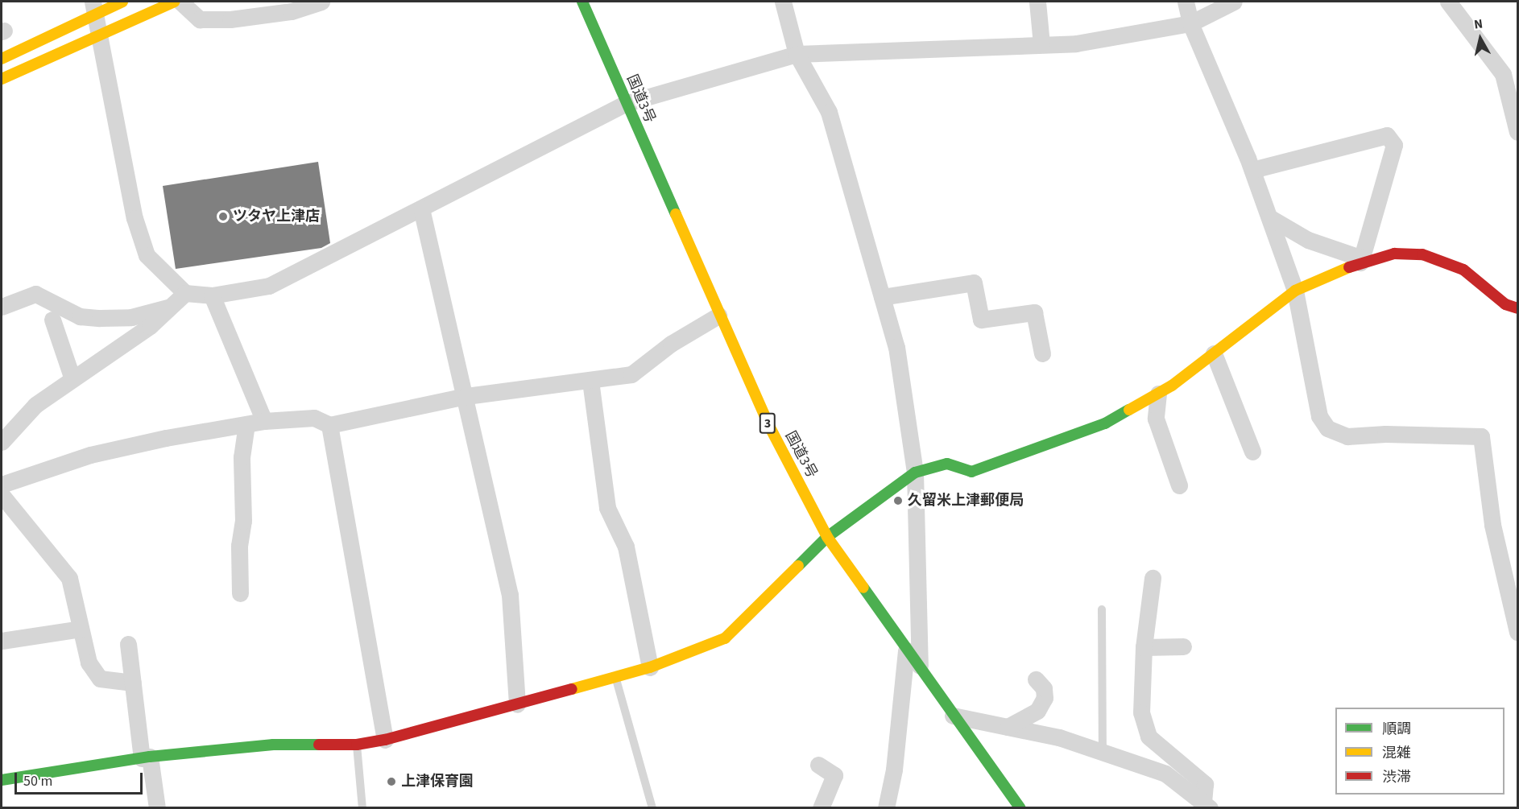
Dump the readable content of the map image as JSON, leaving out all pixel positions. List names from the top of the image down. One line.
{"streets":{"main road":["国道3号","3"]},"places":["ツタヤ上津店","久留米上津郵便局","上津保育園"],"legend":["順調","混雑","渋滞"],"scale_bar":"50 m","north":"top"}
